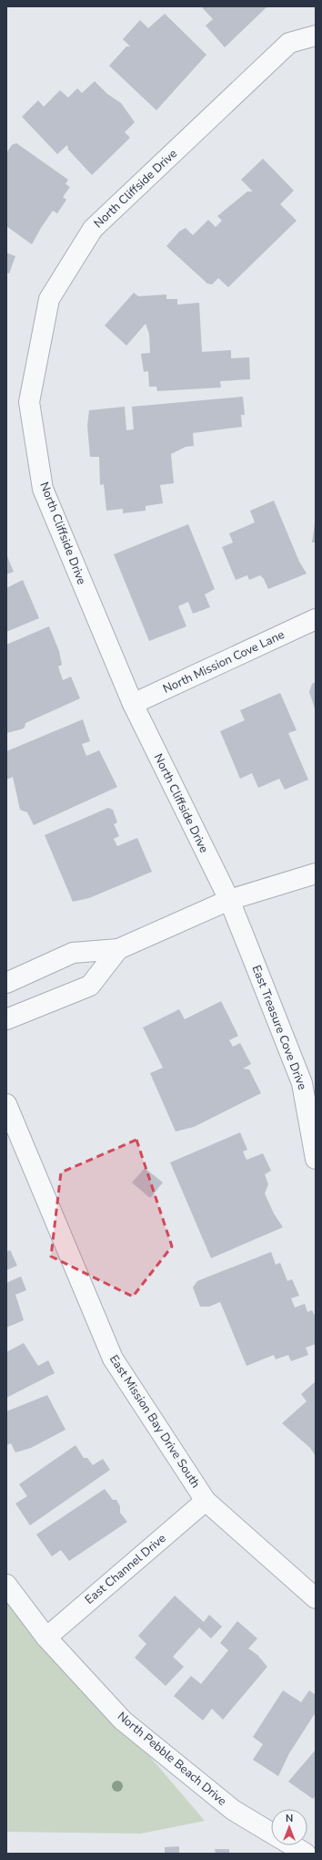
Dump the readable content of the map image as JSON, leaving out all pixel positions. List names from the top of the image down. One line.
{"streets":{"street":["North Cliffside Drive","North Mission Cove Lane","East Treasure Cove Drive","East Mission Bay Drive South","East Channel Drive","North Pebble Beach Drive"]},"crossings":[["North Cliffside Drive","North Mission Cove Lane"],["North Cliffside Drive","East Treasure Cove Drive"],["East Mission Bay Drive South","East Channel Drive"],["East Channel Drive","North Pebble Beach Drive"]],"north":"top"}
